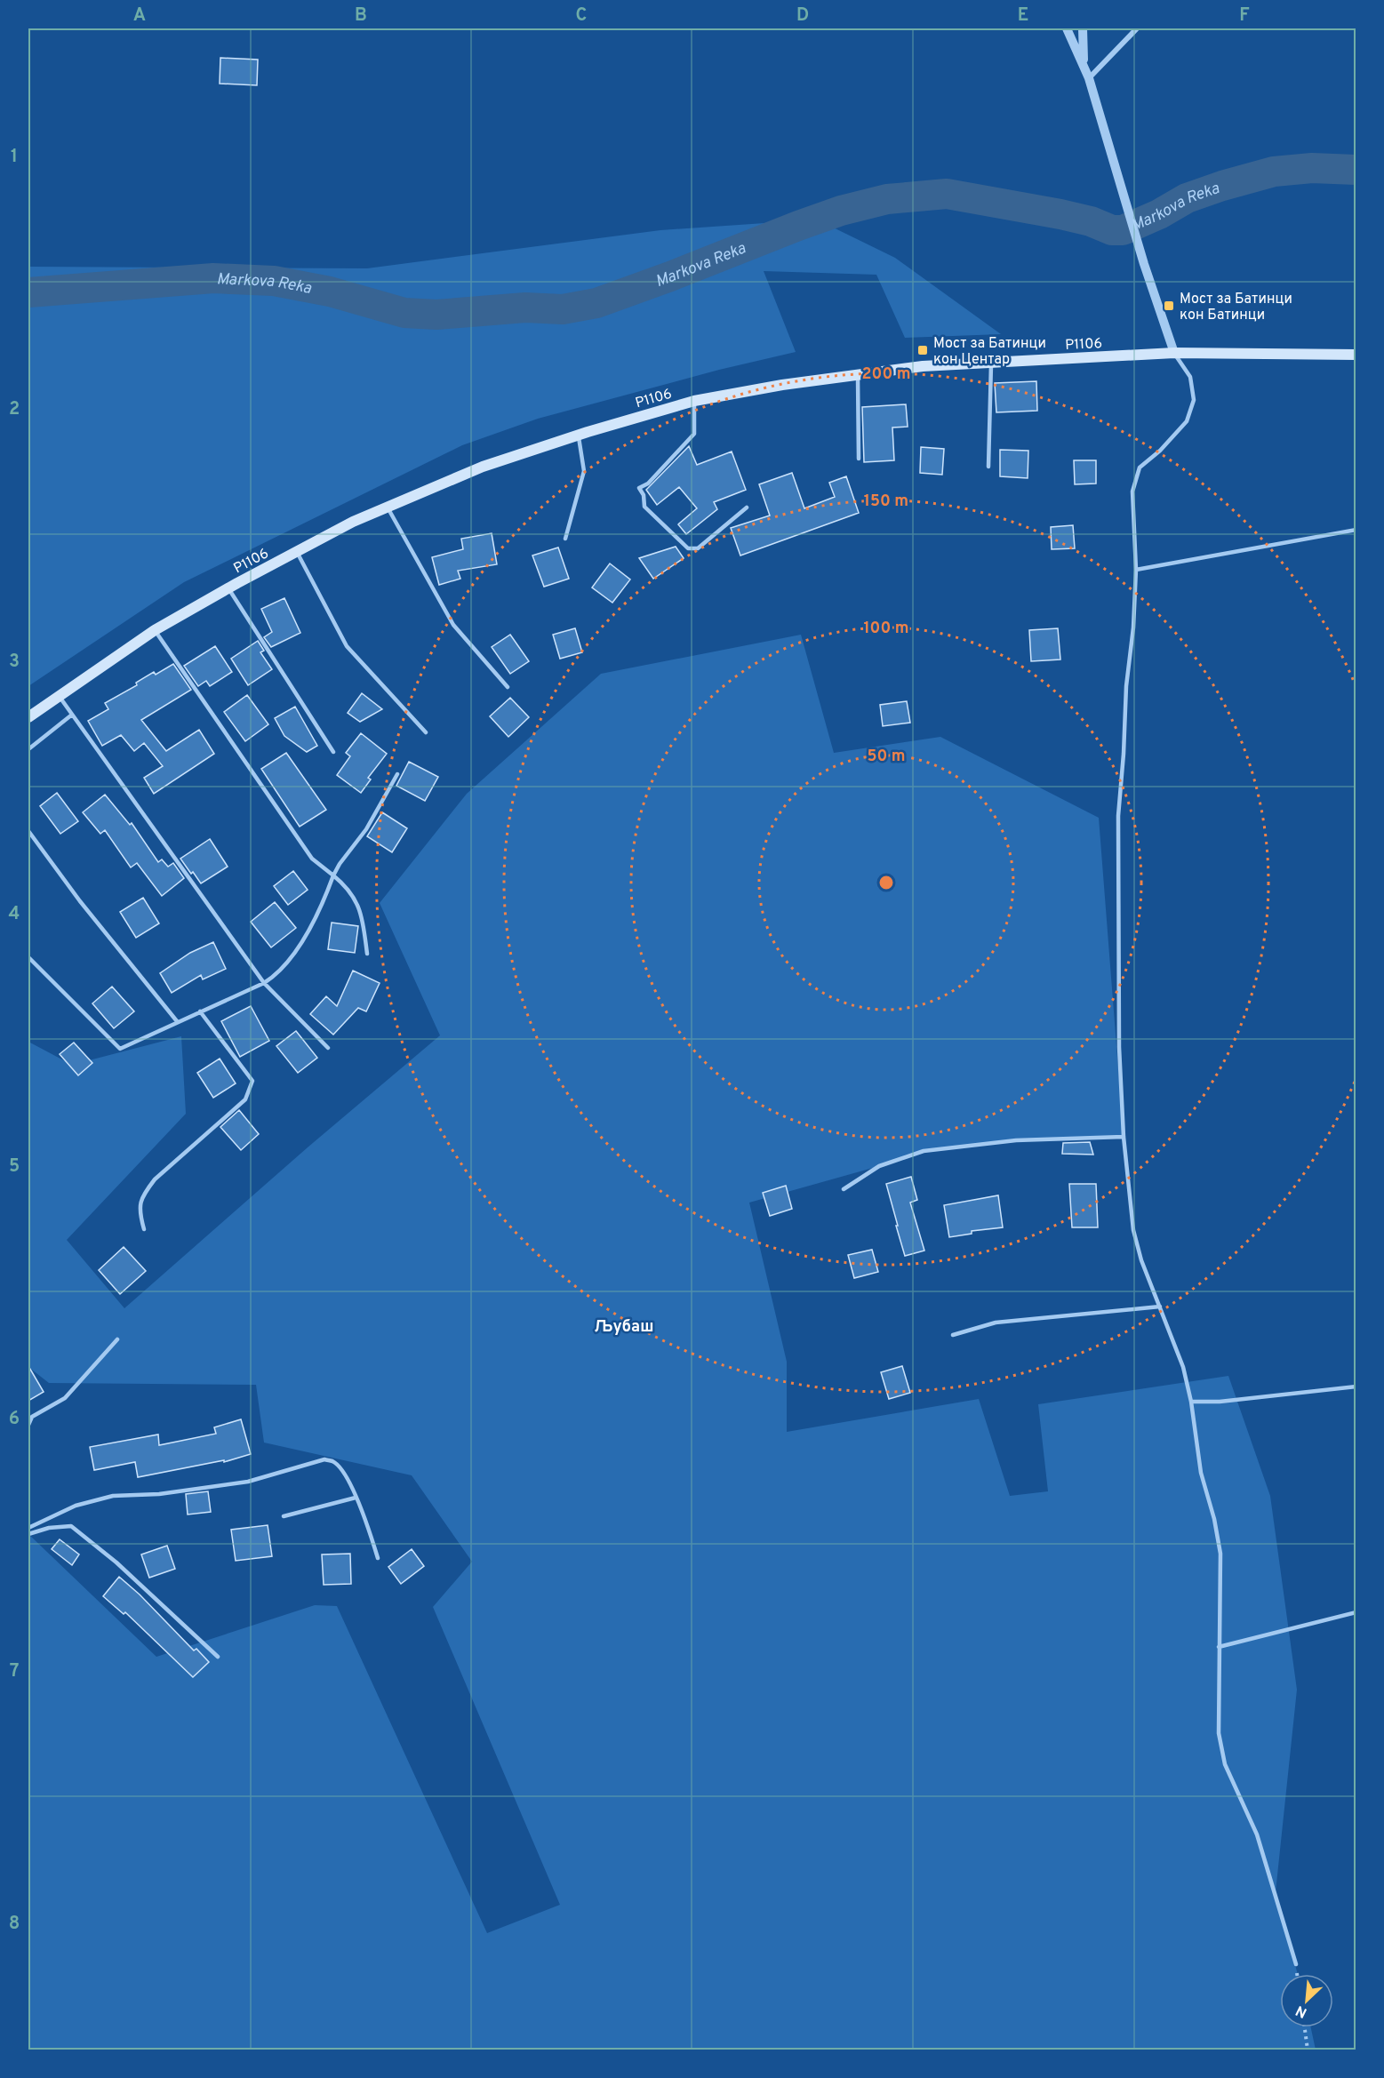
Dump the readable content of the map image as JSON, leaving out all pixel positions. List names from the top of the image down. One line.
{"streets":{"main road":["P1106"]},"districts":["Љубаш"],"water":["Markova Reka"],"places":{"transit":["Мост за Батинци кон Батинци","Мост за Батинци кон Центар"]},"north":"bottom left","grid":{"columns":["A","B","C","D","E","F"],"rows":["1","2","3","4","5","6","7","8"]},"rings":["200 m","150 m","100 m","50 m"]}
